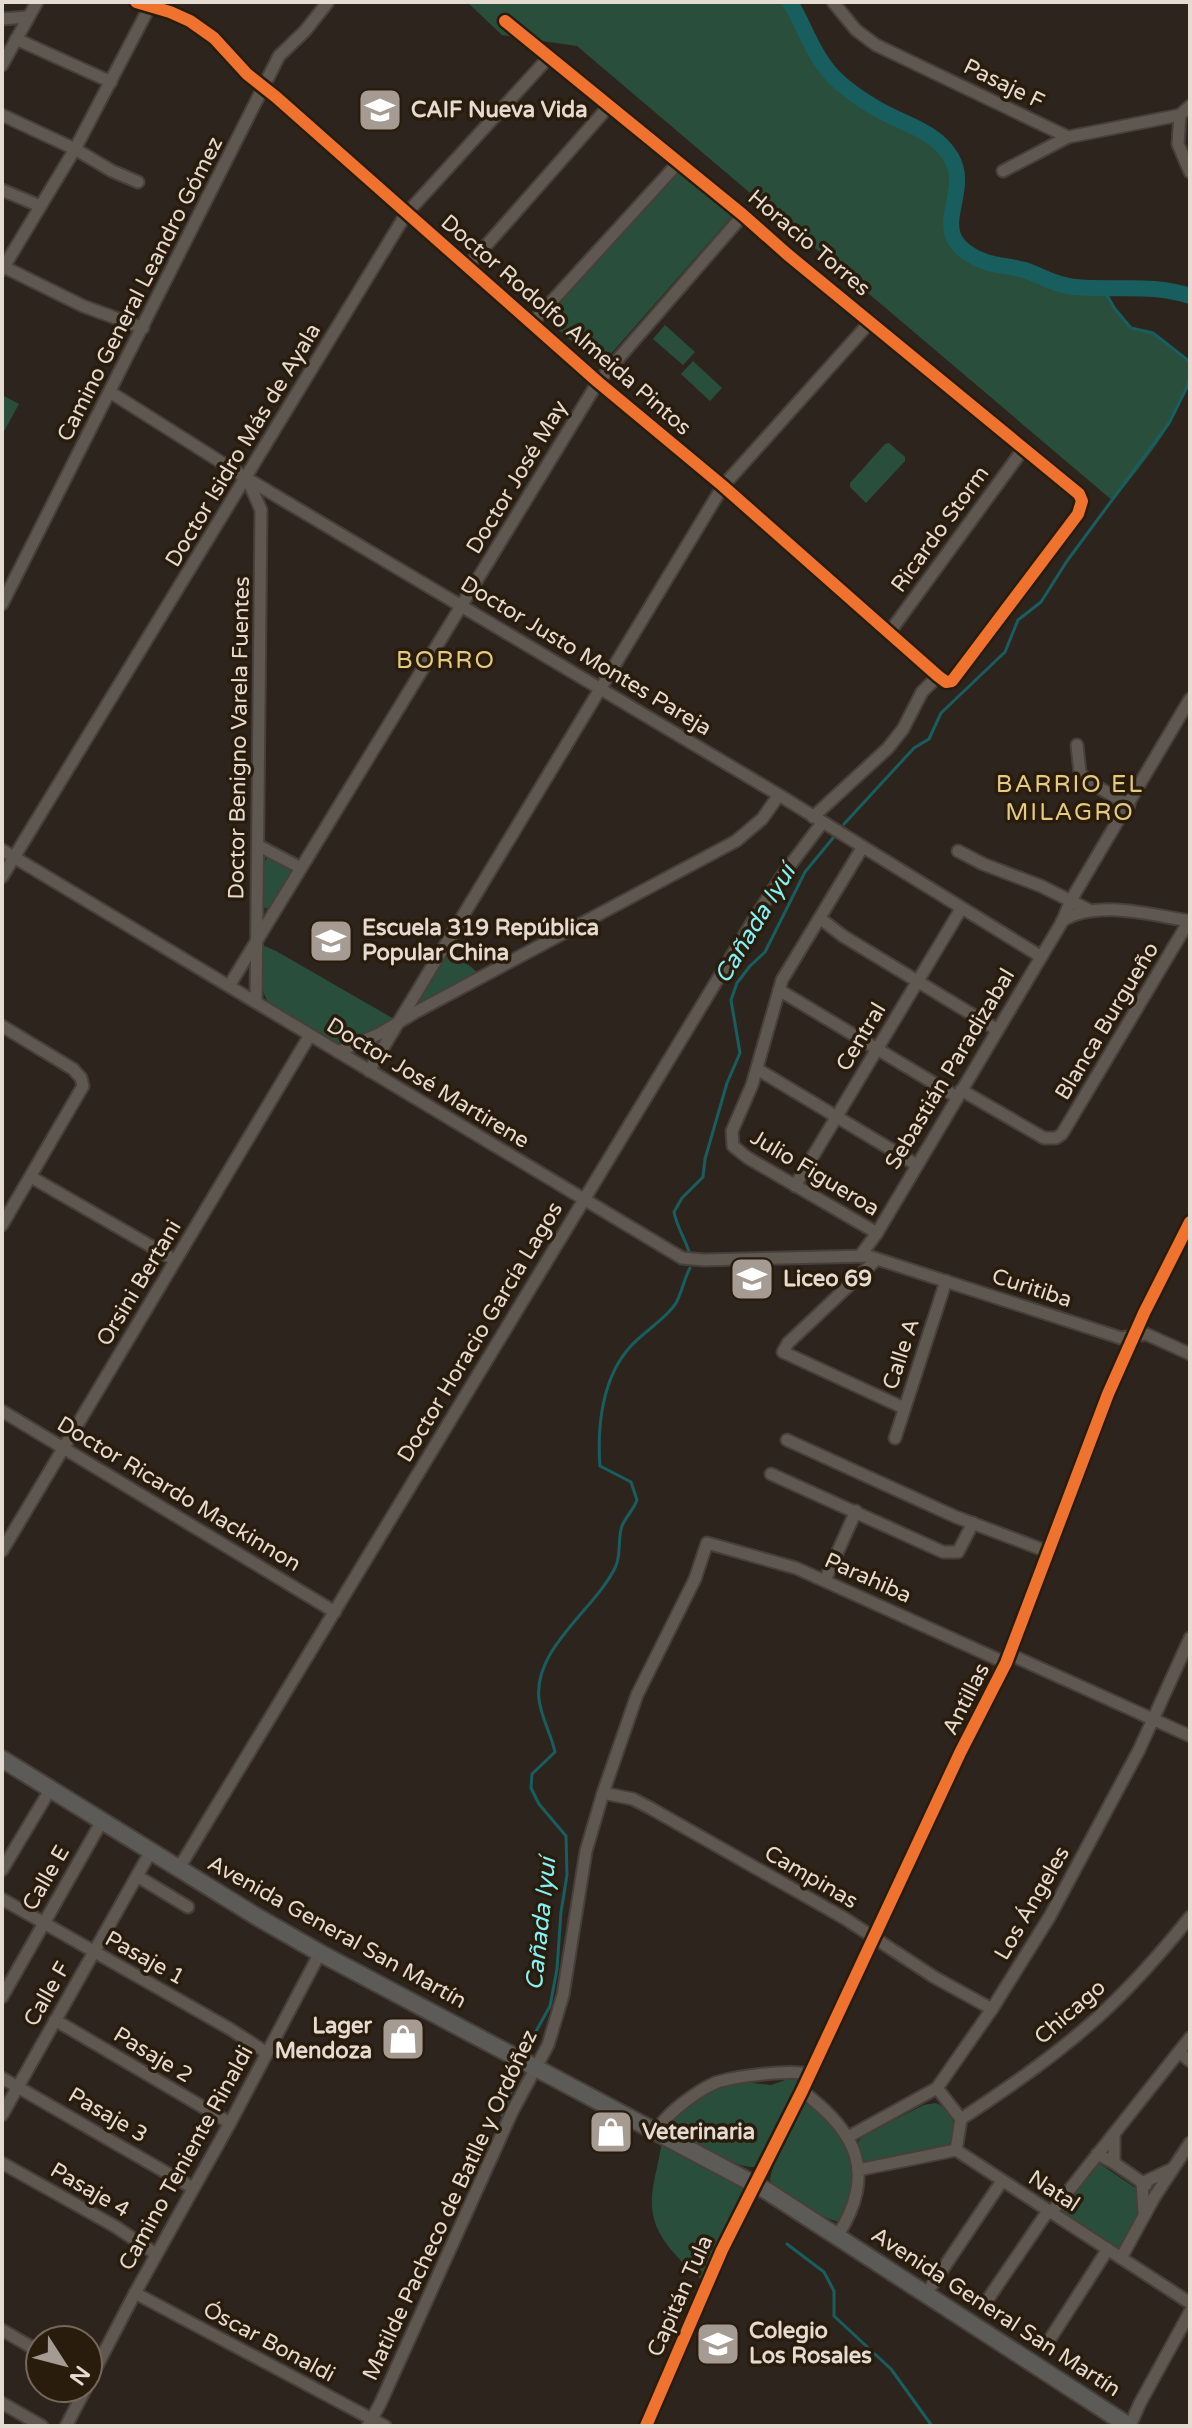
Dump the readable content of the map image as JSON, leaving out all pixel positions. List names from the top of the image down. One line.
{"streets":{"main road":["Avenida General San Martín"],"street":["Pasaje F","Horacio Torres","Camino General Leandro Gómez","Doctor Rodolfo Almeida Pintos","Doctor Isidro Más de Ayala","Doctor José May","Ricardo Storm","Doctor Justo Montes Pareja","Doctor Benigno Varela Fuentes","Blanca Burgueño","Central","Sebastián Paradizabal","Doctor José Martirene","Julio Figueroa","Orsini Bertani","Curitiba","Doctor Horacio García Lagos","Calle A","Doctor Ricardo Mackinnon","Parahiba","Antillas","Campinas","Calle E","Los Ángeles","Pasaje 1","Calle F","Chicago","Pasaje 2","Pasaje 3","Camino Teniente Rinaldi","Pasaje 4","Natal","Matilde Pacheco de Batlle y Ordóñez","Capitán Tula","Óscar Bonaldi"]},"crossings":[["Horacio Torres","Doctor Rodolfo Almeida Pintos"],["Horacio Torres","Doctor Isidro Más de Ayala"],["Horacio Torres","Doctor José May"],["Horacio Torres","Ricardo Storm"],["Camino General Leandro Gómez","Doctor Rodolfo Almeida Pintos"],["Camino General Leandro Gómez","Doctor Justo Montes Pareja"],["Doctor Rodolfo Almeida Pintos","Doctor Isidro Más de Ayala"],["Doctor Rodolfo Almeida Pintos","Doctor José May"],["Doctor Rodolfo Almeida Pintos","Ricardo Storm"],["Doctor Rodolfo Almeida Pintos","Doctor Horacio García Lagos"],["Doctor Isidro Más de Ayala","Doctor Justo Montes Pareja"],["Doctor Isidro Más de Ayala","Doctor Benigno Varela Fuentes"],["Doctor Isidro Más de Ayala","Doctor José Martirene"],["Doctor José May","Doctor Justo Montes Pareja"],["Doctor José May","Doctor Benigno Varela Fuentes"],["Doctor José May","Doctor José Martirene"],["Doctor Justo Montes Pareja","Doctor Benigno Varela Fuentes"],["Doctor Justo Montes Pareja","Central"],["Doctor Justo Montes Pareja","Sebastián Paradizabal"],["Doctor Justo Montes Pareja","Doctor Horacio García Lagos"],["Doctor Benigno Varela Fuentes","Doctor José Martirene"],["Blanca Burgueño","Sebastián Paradizabal"],["Central","Julio Figueroa"],["Sebastián Paradizabal","Doctor José Martirene"],["Sebastián Paradizabal","Julio Figueroa"],["Sebastián Paradizabal","Curitiba"],["Doctor José Martirene","Orsini Bertani"],["Doctor José Martirene","Curitiba"],["Doctor José Martirene","Doctor Horacio García Lagos"],["Orsini Bertani","Doctor Ricardo Mackinnon"],["Curitiba","Calle A"],["Curitiba","Antillas"],["Doctor Horacio García Lagos","Doctor Ricardo Mackinnon"],["Doctor Horacio García Lagos","Avenida General San Martín"],["Parahiba","Antillas"],["Parahiba","Los Ángeles"],["Parahiba","Matilde Pacheco de Batlle y Ordóñez"],["Antillas","Campinas"],["Antillas","Avenida General San Martín"],["Antillas","Capitán Tula"],["Campinas","Los Ángeles"],["Campinas","Matilde Pacheco de Batlle y Ordóñez"],["Calle E","Avenida General San Martín"],["Calle E","Pasaje 1"],["Los Ángeles","Avenida General San Martín"],["Avenida General San Martín","Calle F"],["Avenida General San Martín","Camino Teniente Rinaldi"],["Avenida General San Martín","Matilde Pacheco de Batlle y Ordóñez"],["Avenida General San Martín","Capitán Tula"],["Pasaje 1","Calle F"],["Pasaje 1","Camino Teniente Rinaldi"],["Calle F","Pasaje 2"],["Calle F","Pasaje 3"],["Pasaje 2","Camino Teniente Rinaldi"],["Pasaje 3","Camino Teniente Rinaldi"],["Camino Teniente Rinaldi","Pasaje 4"],["Camino Teniente Rinaldi","Óscar Bonaldi"],["Matilde Pacheco de Batlle y Ordóñez","Óscar Bonaldi"]],"districts":["BORRO","BARRIO EL MILAGRO"],"water":["Cañada Iyuí"],"places":{"school or university":["CAIF Nueva Vida","Escuela 319 República Popular China","Liceo 69","Colegio Los Rosales"],"shop":["Lager Mendoza","Veterinaria"]},"north":"bottom right"}
